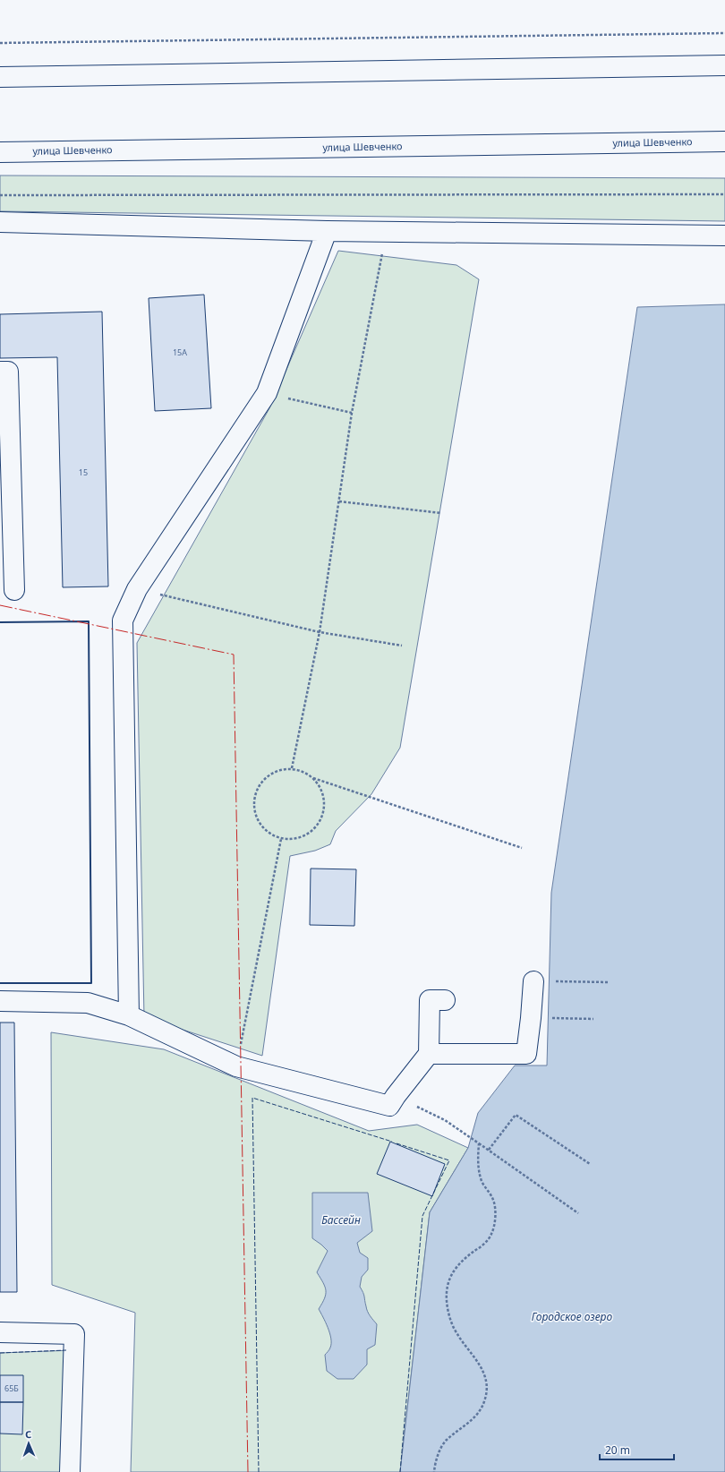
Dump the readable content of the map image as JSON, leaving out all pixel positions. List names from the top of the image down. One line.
{"streets":{"street":["улица Шевченко"]},"water":["Бассейн","Городское озеро"],"house_numbers":["15А","15","65Б"],"scale_bar":"20 m","north":"top"}
